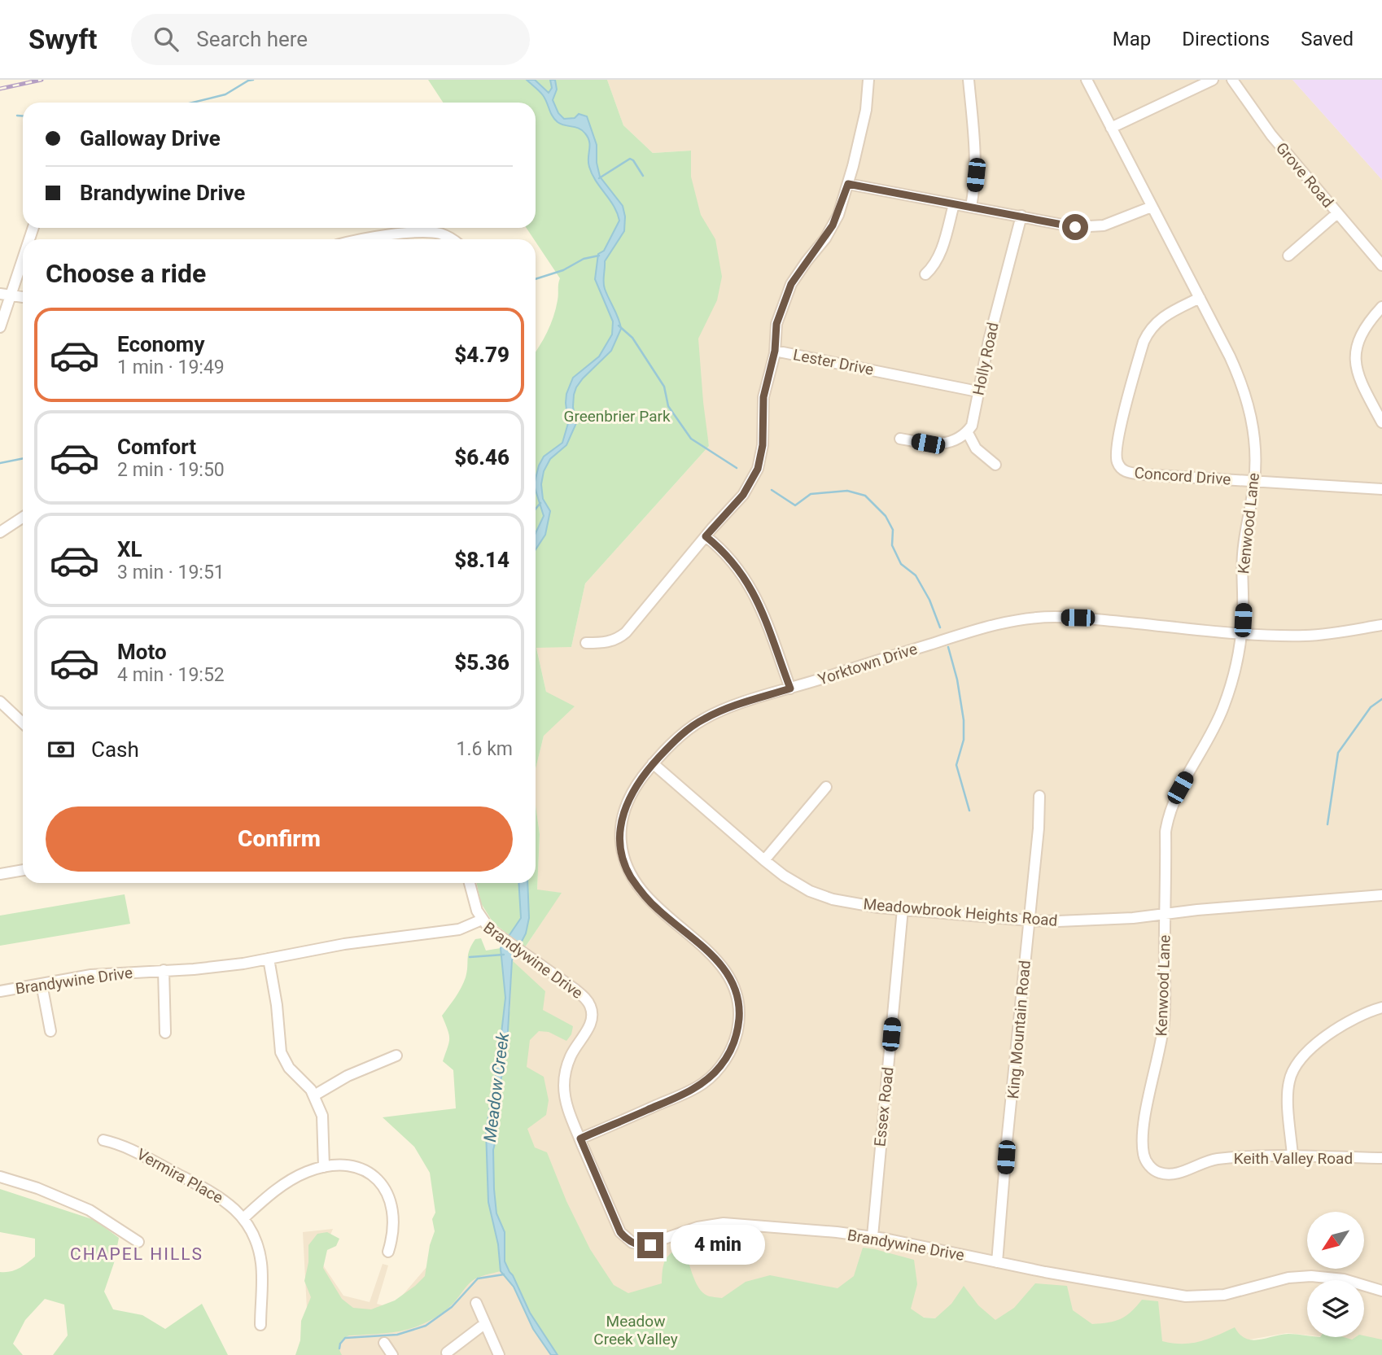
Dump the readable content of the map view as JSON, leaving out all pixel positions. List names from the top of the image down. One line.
{"streets":{"street":["Grove Road","Holly Road","Lester Drive","Concord Drive","Kenwood Lane","Yorktown Drive","Meadowbrook Heights Road","Brandywine Drive","King Mountain Road","Essex Road","Keith Valley Road","Vermira Place"]},"crossings":[["Holly Road","Lester Drive"],["Concord Drive","Kenwood Lane"],["Kenwood Lane","Yorktown Drive"],["Kenwood Lane","Meadowbrook Heights Road"],["Kenwood Lane","Keith Valley Road"],["Yorktown Drive","Meadowbrook Heights Road"],["Yorktown Drive","Brandywine Drive"],["Meadowbrook Heights Road","King Mountain Road"],["Meadowbrook Heights Road","Essex Road"],["Brandywine Drive","King Mountain Road"],["Brandywine Drive","Essex Road"]],"districts":["CHAPEL HILLS"],"water":["Meadow Creek"],"parks":["Greenbrier Park","Meadow Creek Valley"],"north":"bottom left","page":{"header":"Swyft","search":"Search here","nav":["Map","Directions","Saved"],"banner":["Galloway Drive","Brandywine Drive"],"heading":"Choose a ride","list":[{"name":"Economy","note":"1 min · 19:49","value":"$4.79"},{"name":"Comfort","note":"2 min · 19:50","value":"$6.46"},{"name":"XL","note":"3 min · 19:51","value":"$8.14"},{"name":"Moto","note":"4 min · 19:52","value":"$5.36"}],"pay":["Cash","1.6 km"],"buttons":"Confirm","bubble":"4 min"}}
